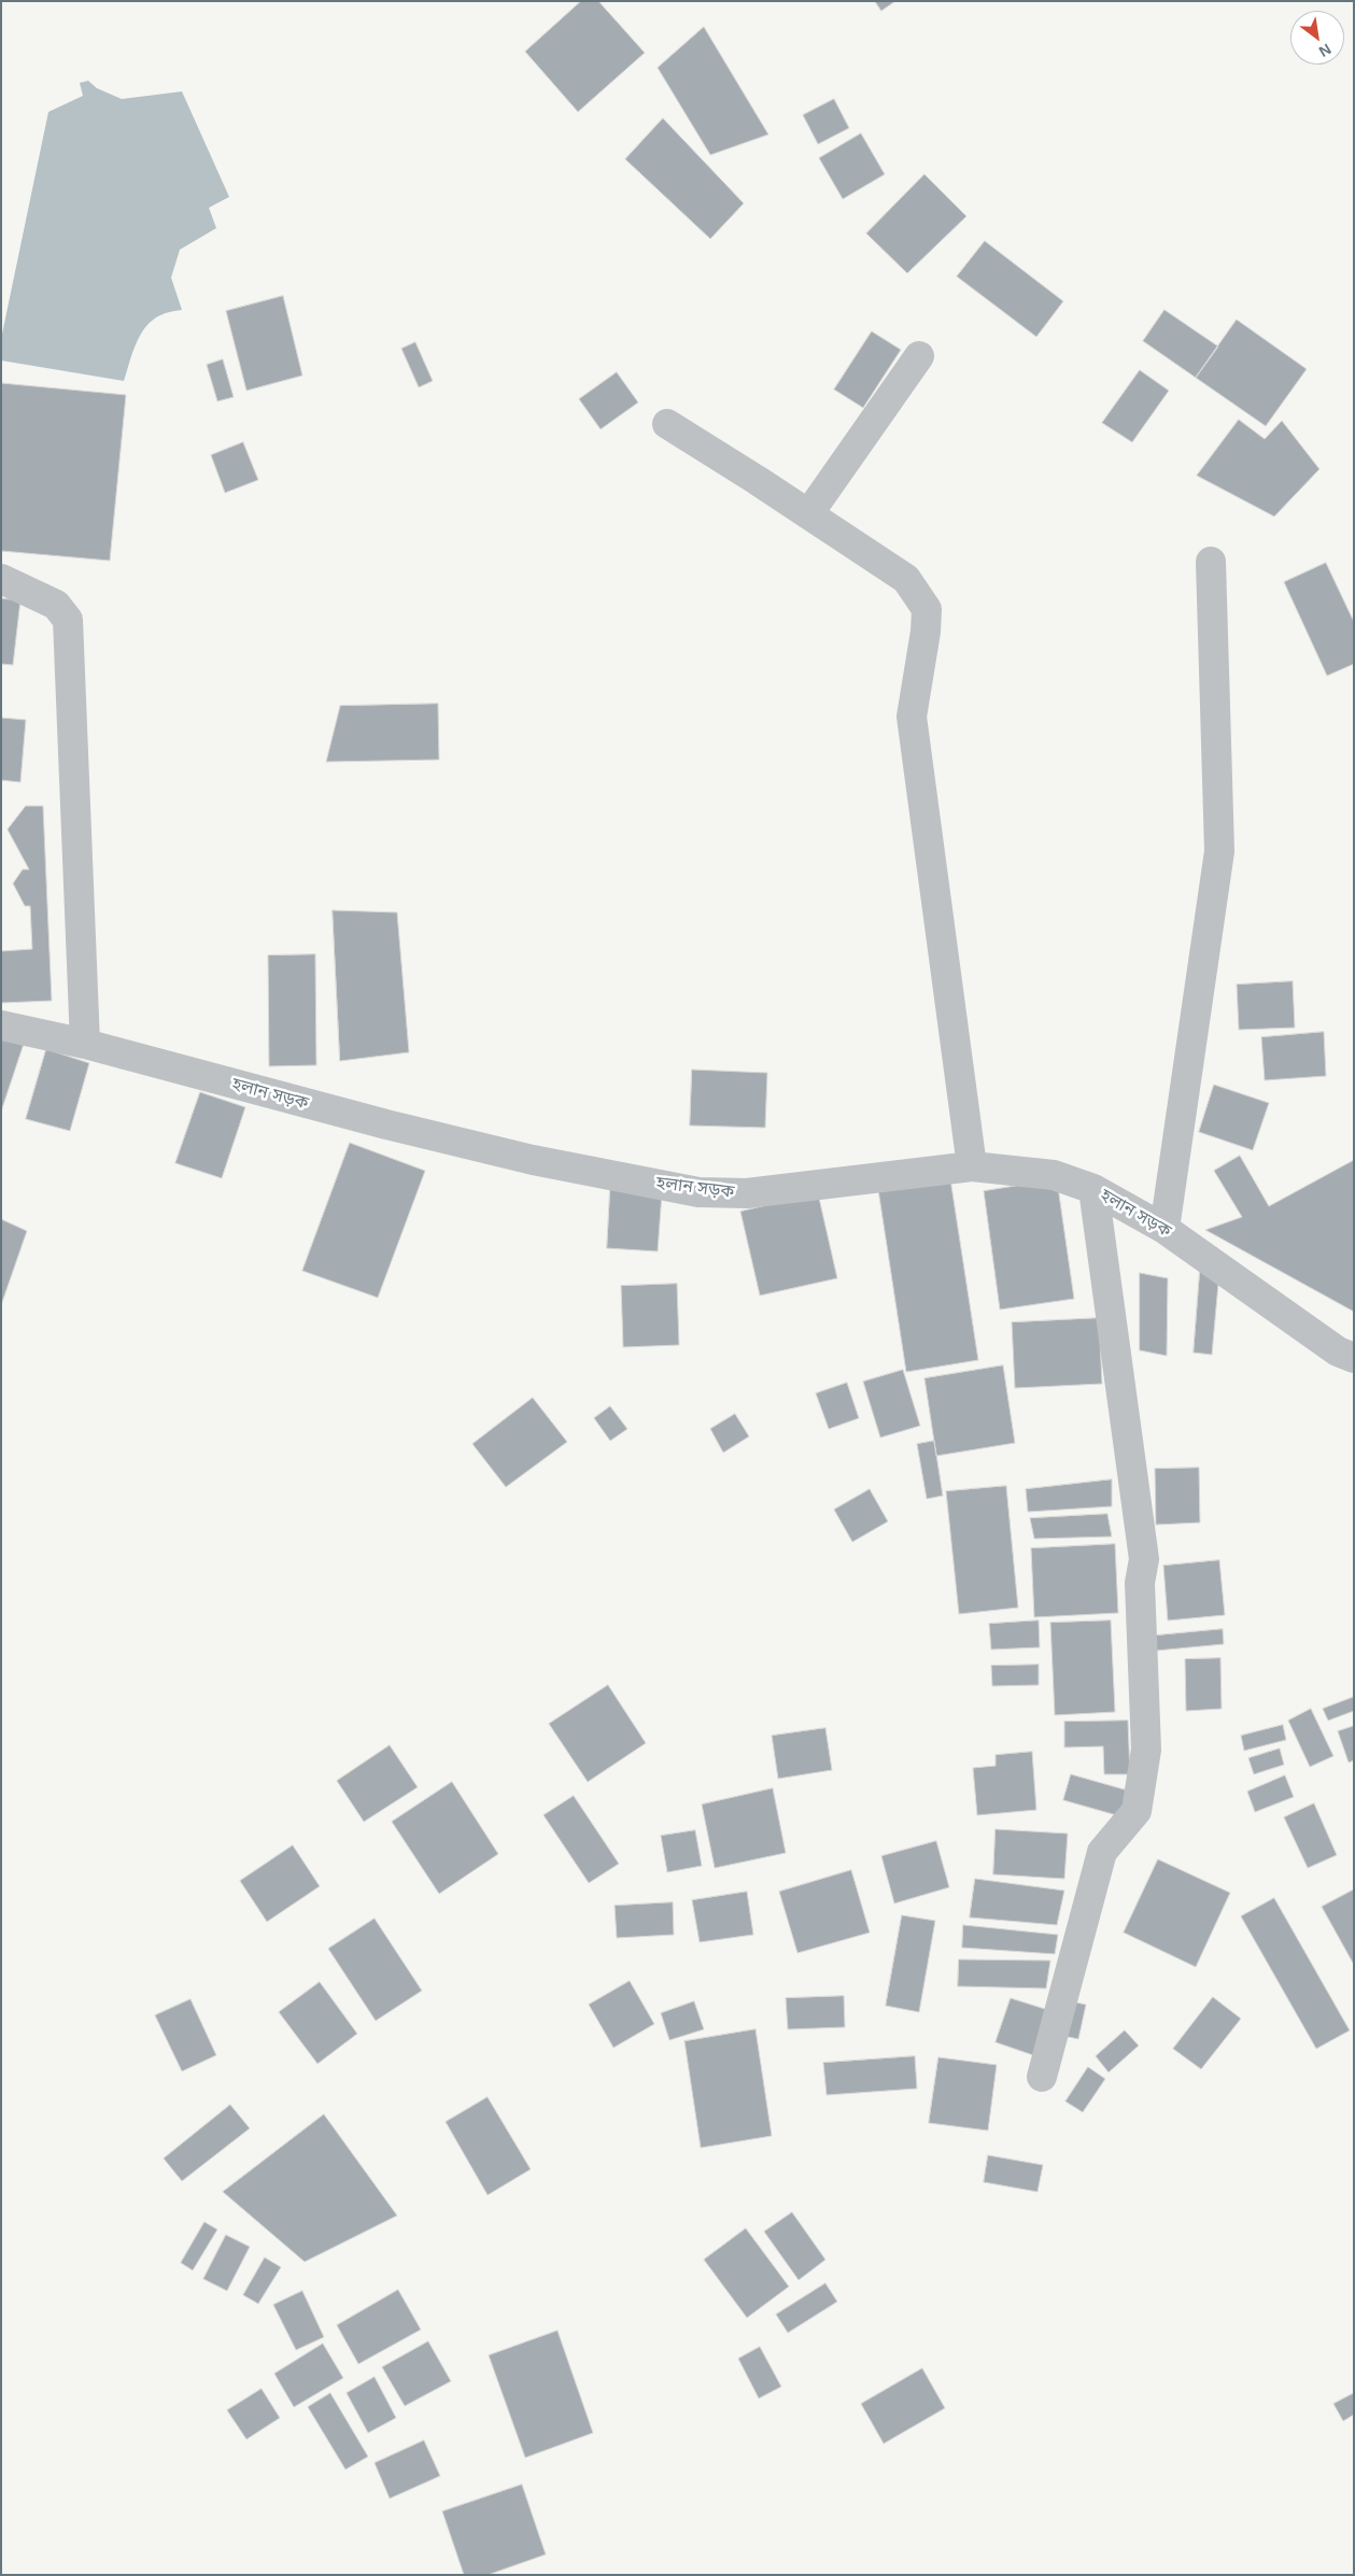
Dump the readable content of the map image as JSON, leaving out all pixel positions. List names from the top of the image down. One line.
{"streets":{"street":["হলান সড়ক"]},"north":"bottom right"}
